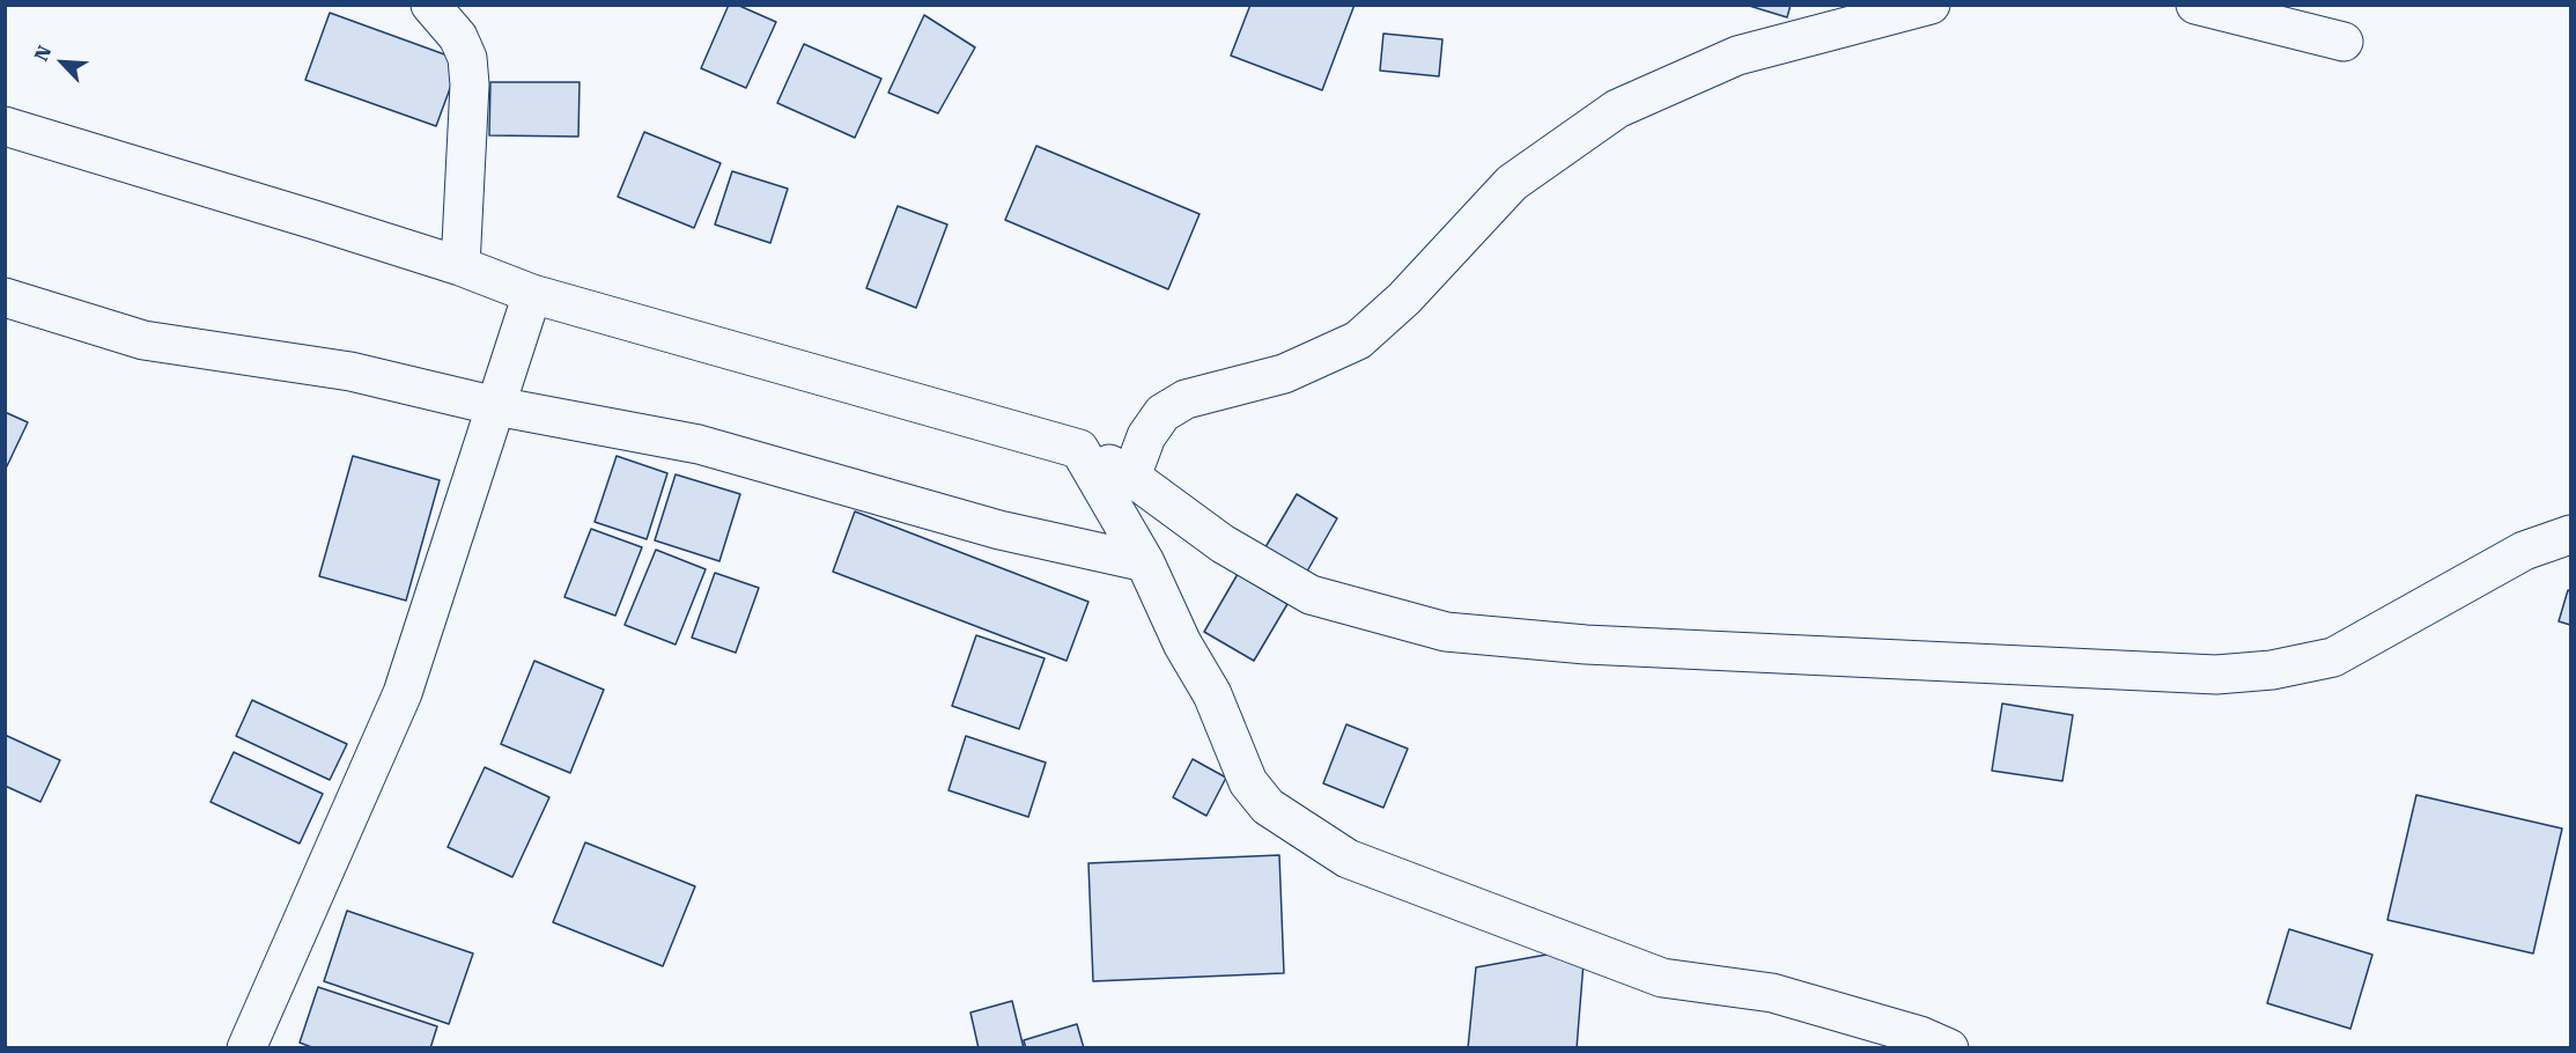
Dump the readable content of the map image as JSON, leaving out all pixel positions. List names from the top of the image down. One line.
{"north":"top left"}
